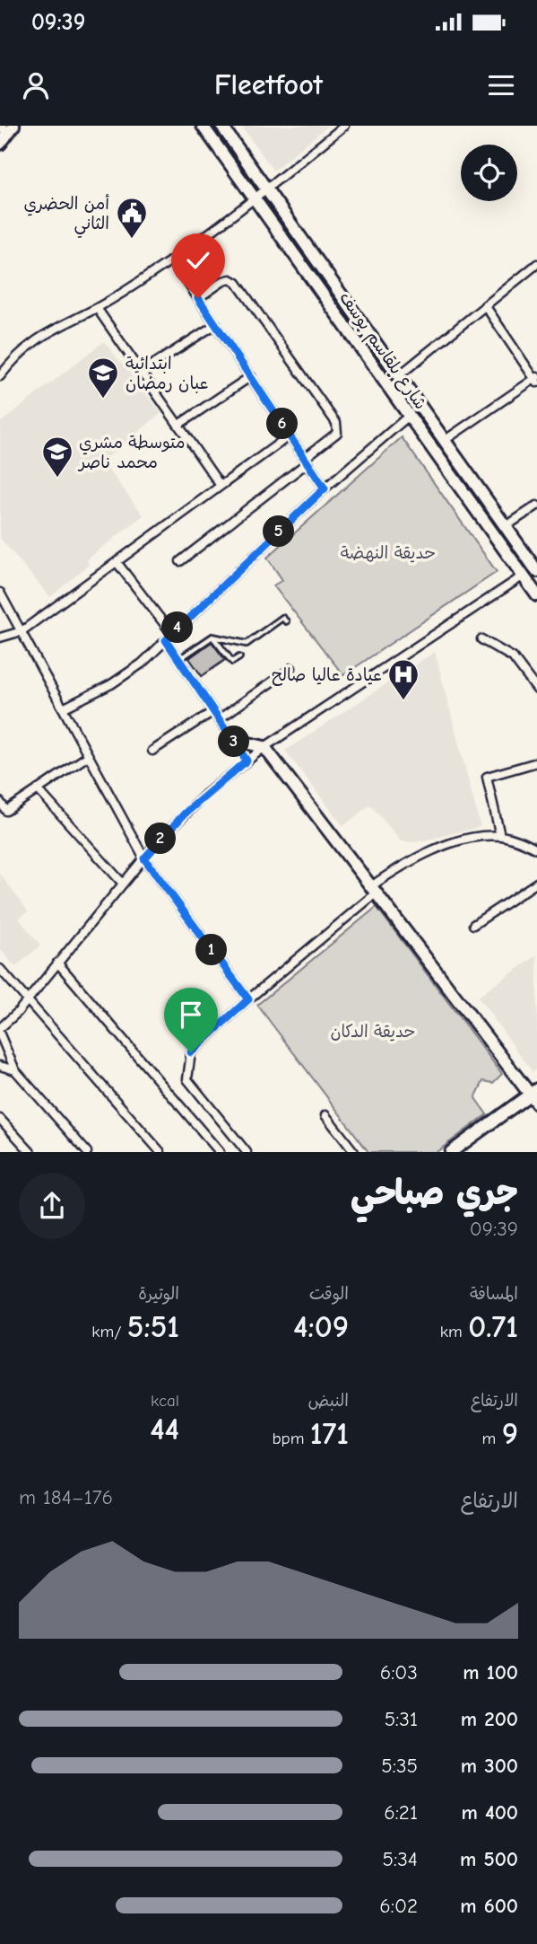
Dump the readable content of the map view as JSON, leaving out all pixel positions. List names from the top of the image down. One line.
{"streets":{"main road":["شارع بلقاسم يوسف"]},"parks":["حديقة النهضة","حديقة الدكان"],"places":{"public building":["أمن الحضري الثاني"],"school or university":["ابتدائية عبان رمضان","متوسطة مشري محمد ناصر"],"hospital":["عيادة عاليا صالح"]},"page":{"status":"09:39","header":"Fleetfoot","pins":["6","5","4","3","2","1"],"heading":["جري صباحي","09:39"],"stats":[["المسافة","0.71 km"],["الوقت","4:09"],["الوتيرة","5:51 /km"],["الارتفاع","9 m"],["النبض","171 bpm"],["kcal","44"]],"chart":["الارتفاع","176–184 m"],"list":[{"name":"100 m","note":"6:03"},{"name":"200 m","note":"5:31"},{"name":"300 m","note":"5:35"},{"name":"400 m","note":"6:21"},{"name":"500 m","note":"5:34"},{"name":"600 m","note":"6:02"}]}}
